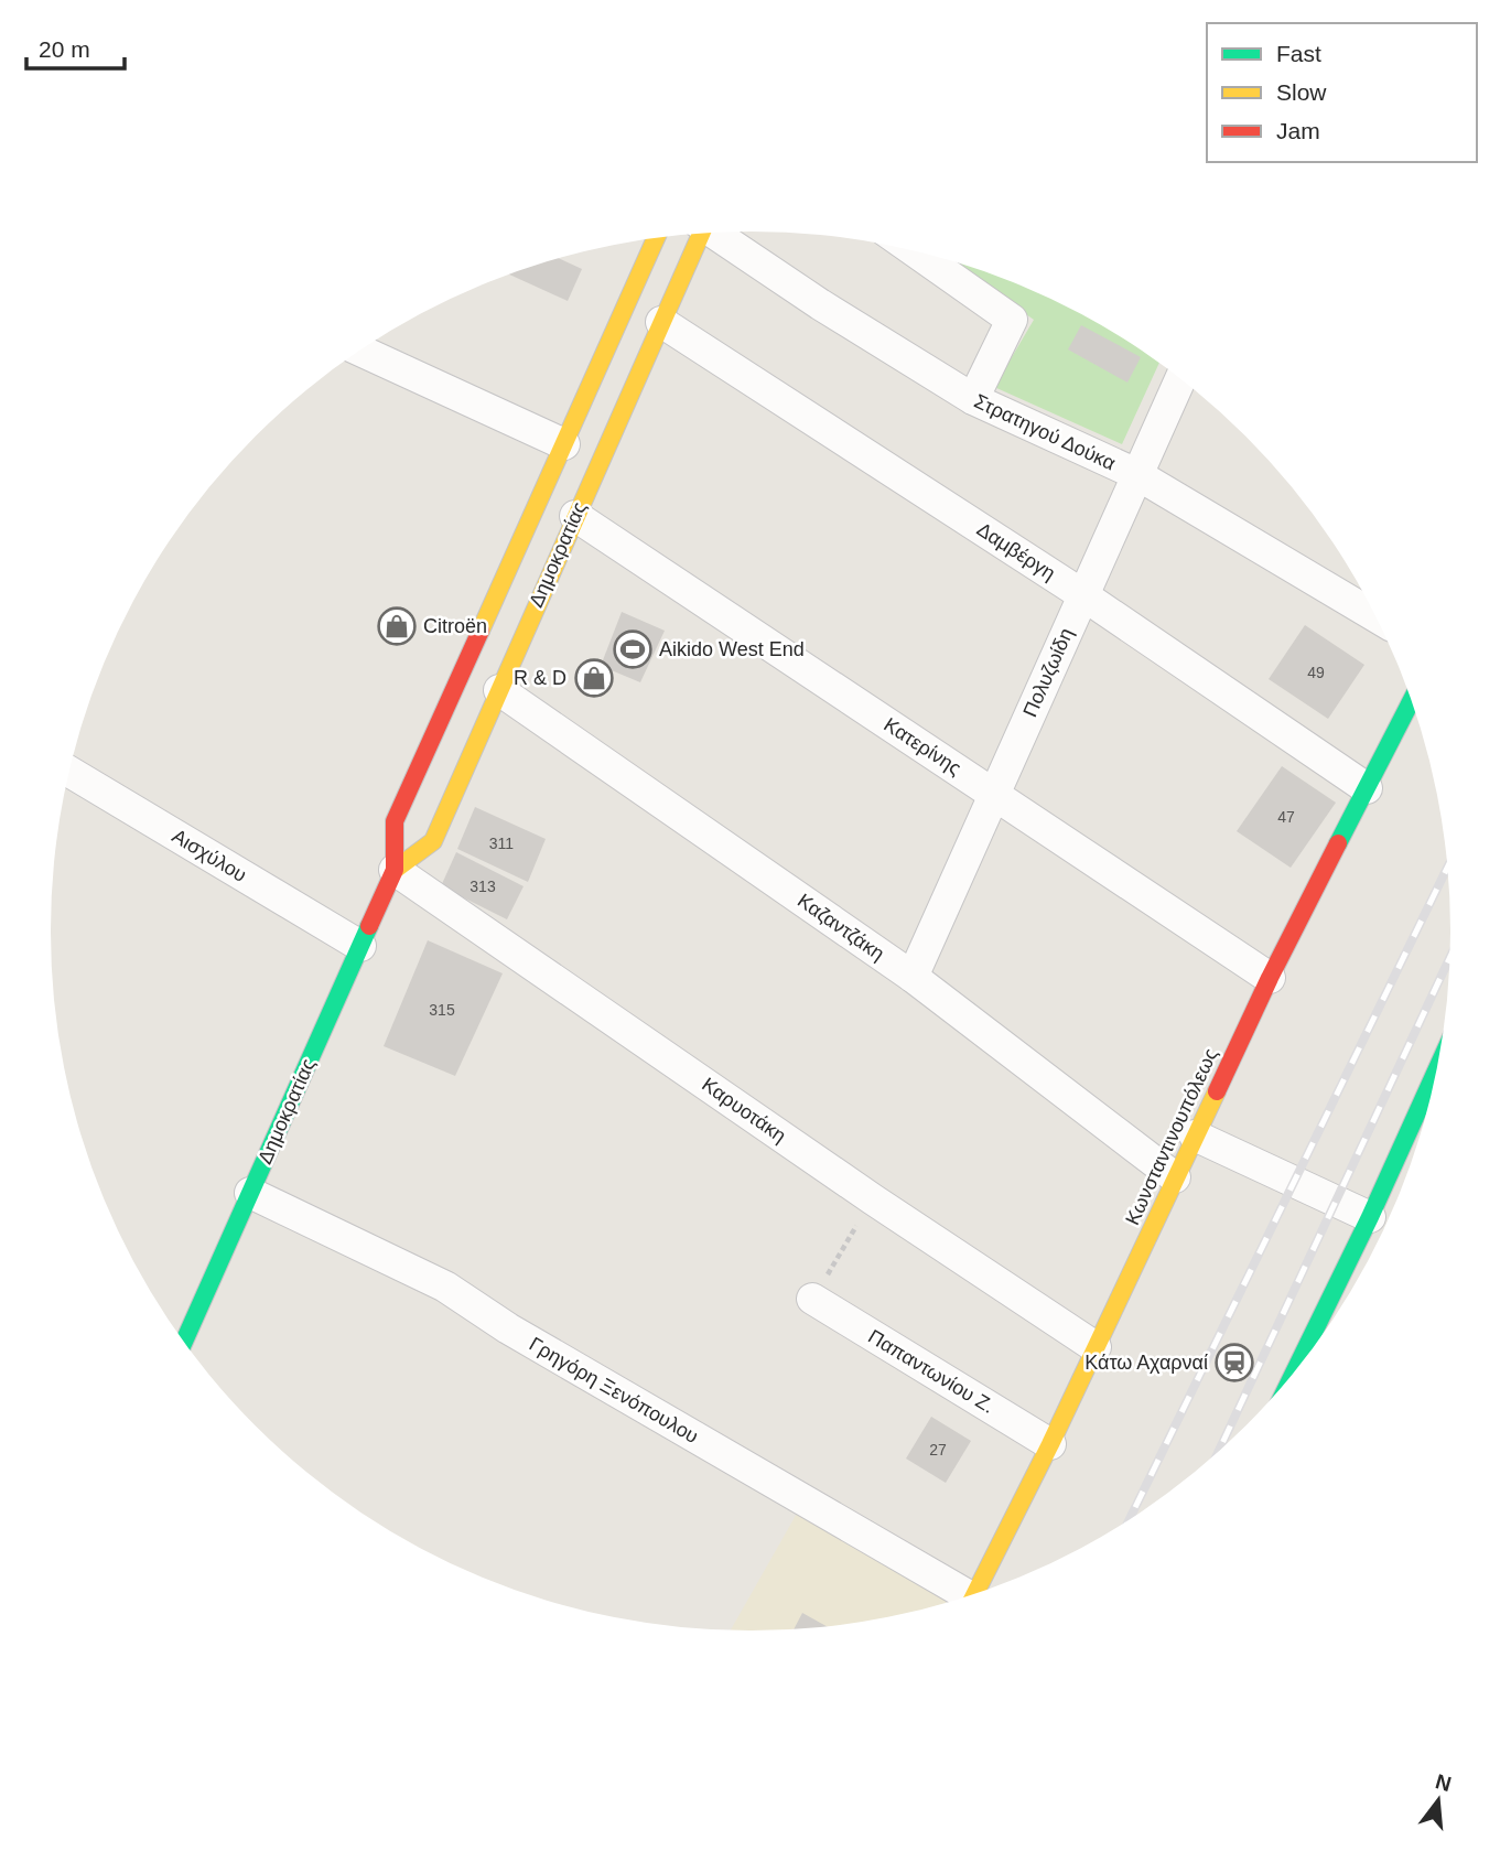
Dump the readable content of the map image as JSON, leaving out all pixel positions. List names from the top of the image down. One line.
{"streets":{"main road":["Δημοκρατίας","Κωνσταντινουπόλεως"],"street":["Στρατηγού Δούκα","Δαμβέργη","Πολυζωίδη","Κατερίνης","Αισχύλου","Καζαντζάκη","Καρυοτάκη","Παπαντωνίου Ζ.","Γρηγόρη Ξενόπουλου"]},"crossings":[["Στρατηγού Δούκα","Πολυζωίδη"],["Δαμβέργη","Δημοκρατίας"],["Δαμβέργη","Πολυζωίδη"],["Δαμβέργη","Κωνσταντινουπόλεως"],["Δημοκρατίας","Κατερίνης"],["Δημοκρατίας","Αισχύλου"],["Δημοκρατίας","Καζαντζάκη"],["Δημοκρατίας","Καρυοτάκη"],["Δημοκρατίας","Γρηγόρη Ξενόπουλου"],["Πολυζωίδη","Κατερίνης"],["Πολυζωίδη","Καζαντζάκη"],["Κατερίνης","Κωνσταντινουπόλεως"],["Καζαντζάκη","Κωνσταντινουπόλεως"],["Καρυοτάκη","Κωνσταντινουπόλεως"],["Κωνσταντινουπόλεως","Παπαντωνίου Ζ."]],"places":{"shop":["Citroën","R & D"],"sports":["Aikido West End"],"station":["Κάτω Αχαρναί"]},"house_numbers":["49","47","311","313","315","27"],"legend":["Fast","Slow","Jam"],"scale_bar":"20 m","north":"top"}
